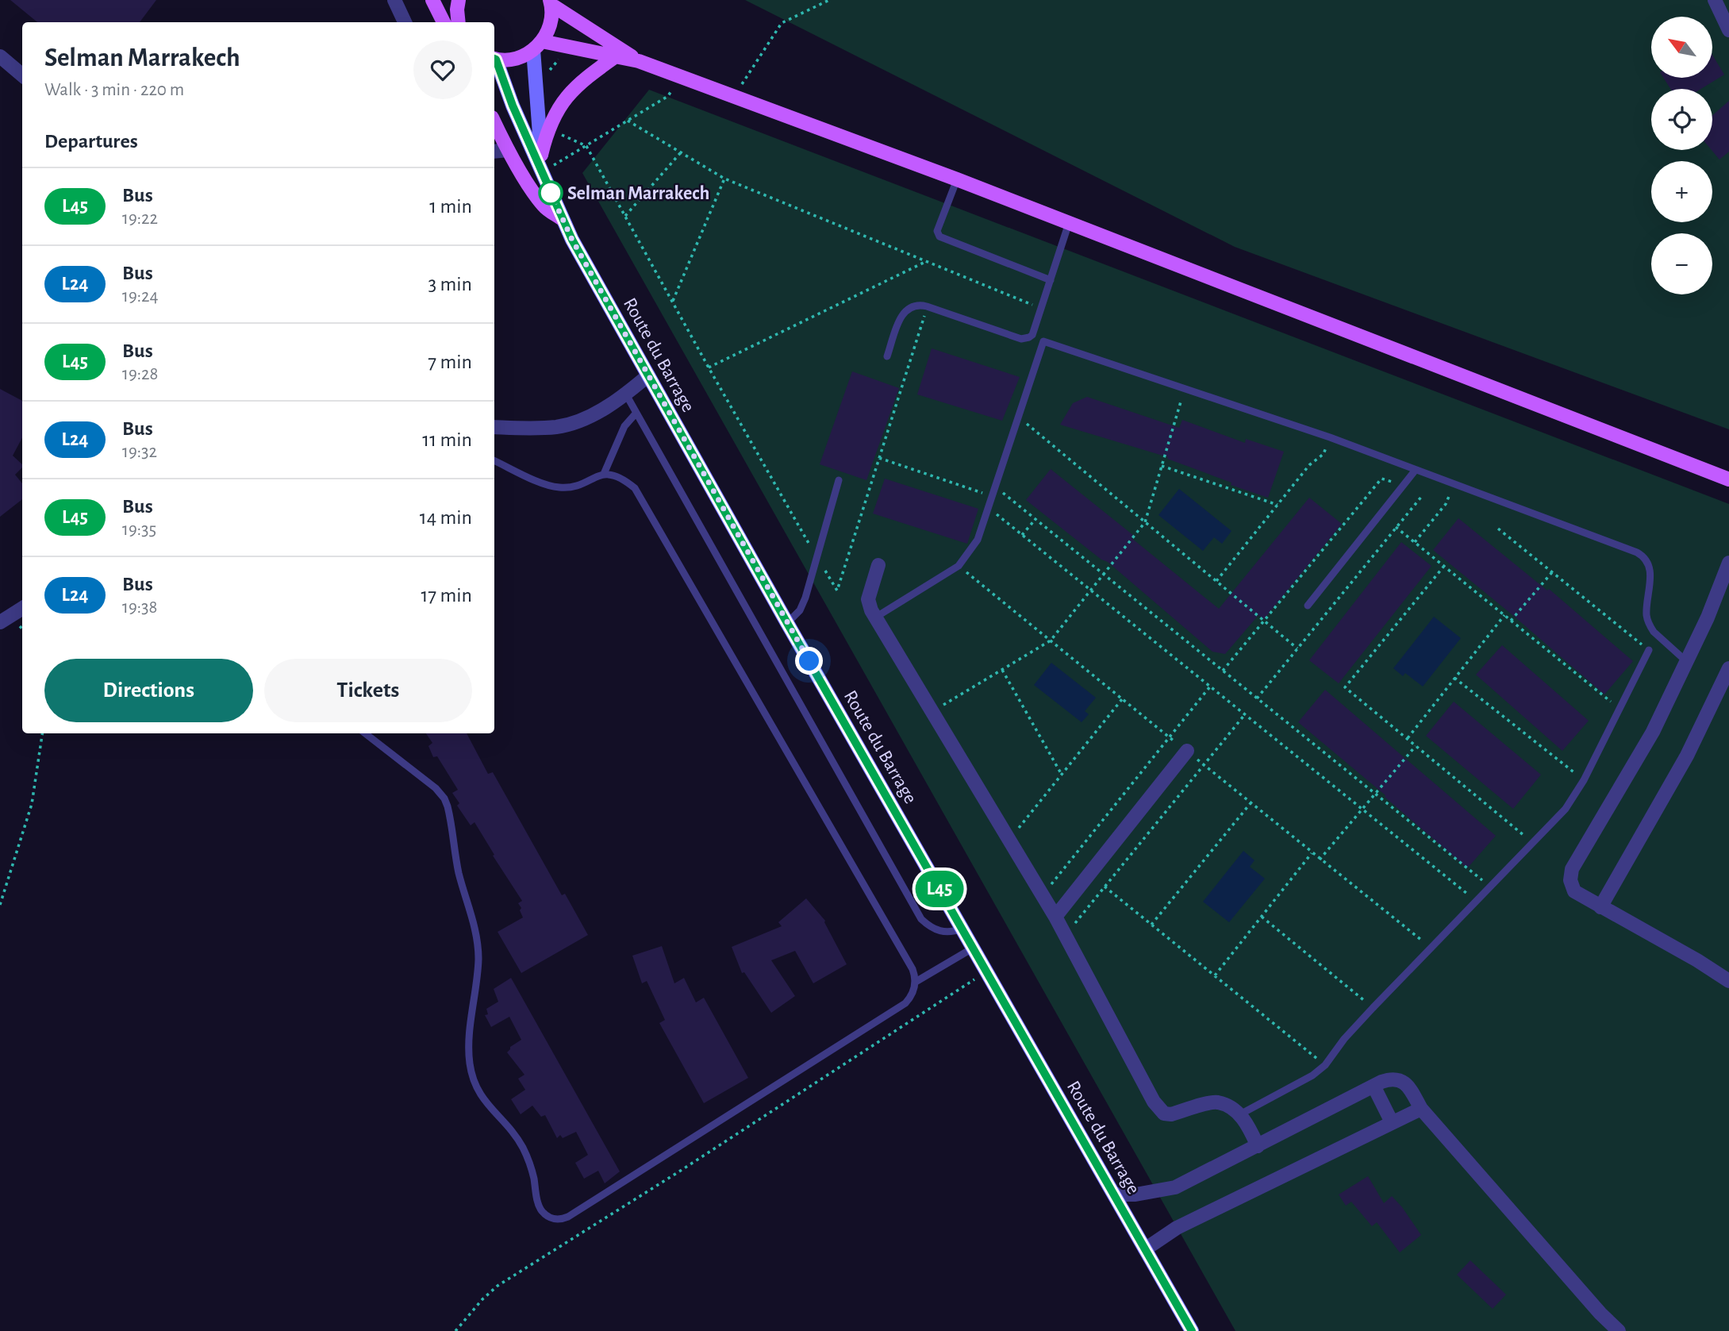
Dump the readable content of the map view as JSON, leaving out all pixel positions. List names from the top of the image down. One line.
{"streets":{"main road":["Route du Barrage"]},"places":["Selman Marrakech"],"lines":["bus line L45"],"north":"top left","page":{"on_map":"L45","map_buttons":["+","−"],"heading":[["Selman Marrakech","Walk · 3 min · 220 m"],"Departures"],"list":[{"mark":"L45","name":"Bus","note":"19:22","value":"1 min"},{"mark":"L24","name":"Bus","note":"19:24","value":"3 min"},{"mark":"L45","name":"Bus","note":"19:28","value":"7 min"},{"mark":"L24","name":"Bus","note":"19:32","value":"11 min"},{"mark":"L45","name":"Bus","note":"19:35","value":"14 min"},{"mark":"L24","name":"Bus","note":"19:38","value":"17 min"}],"buttons":["Directions","Tickets"]}}
